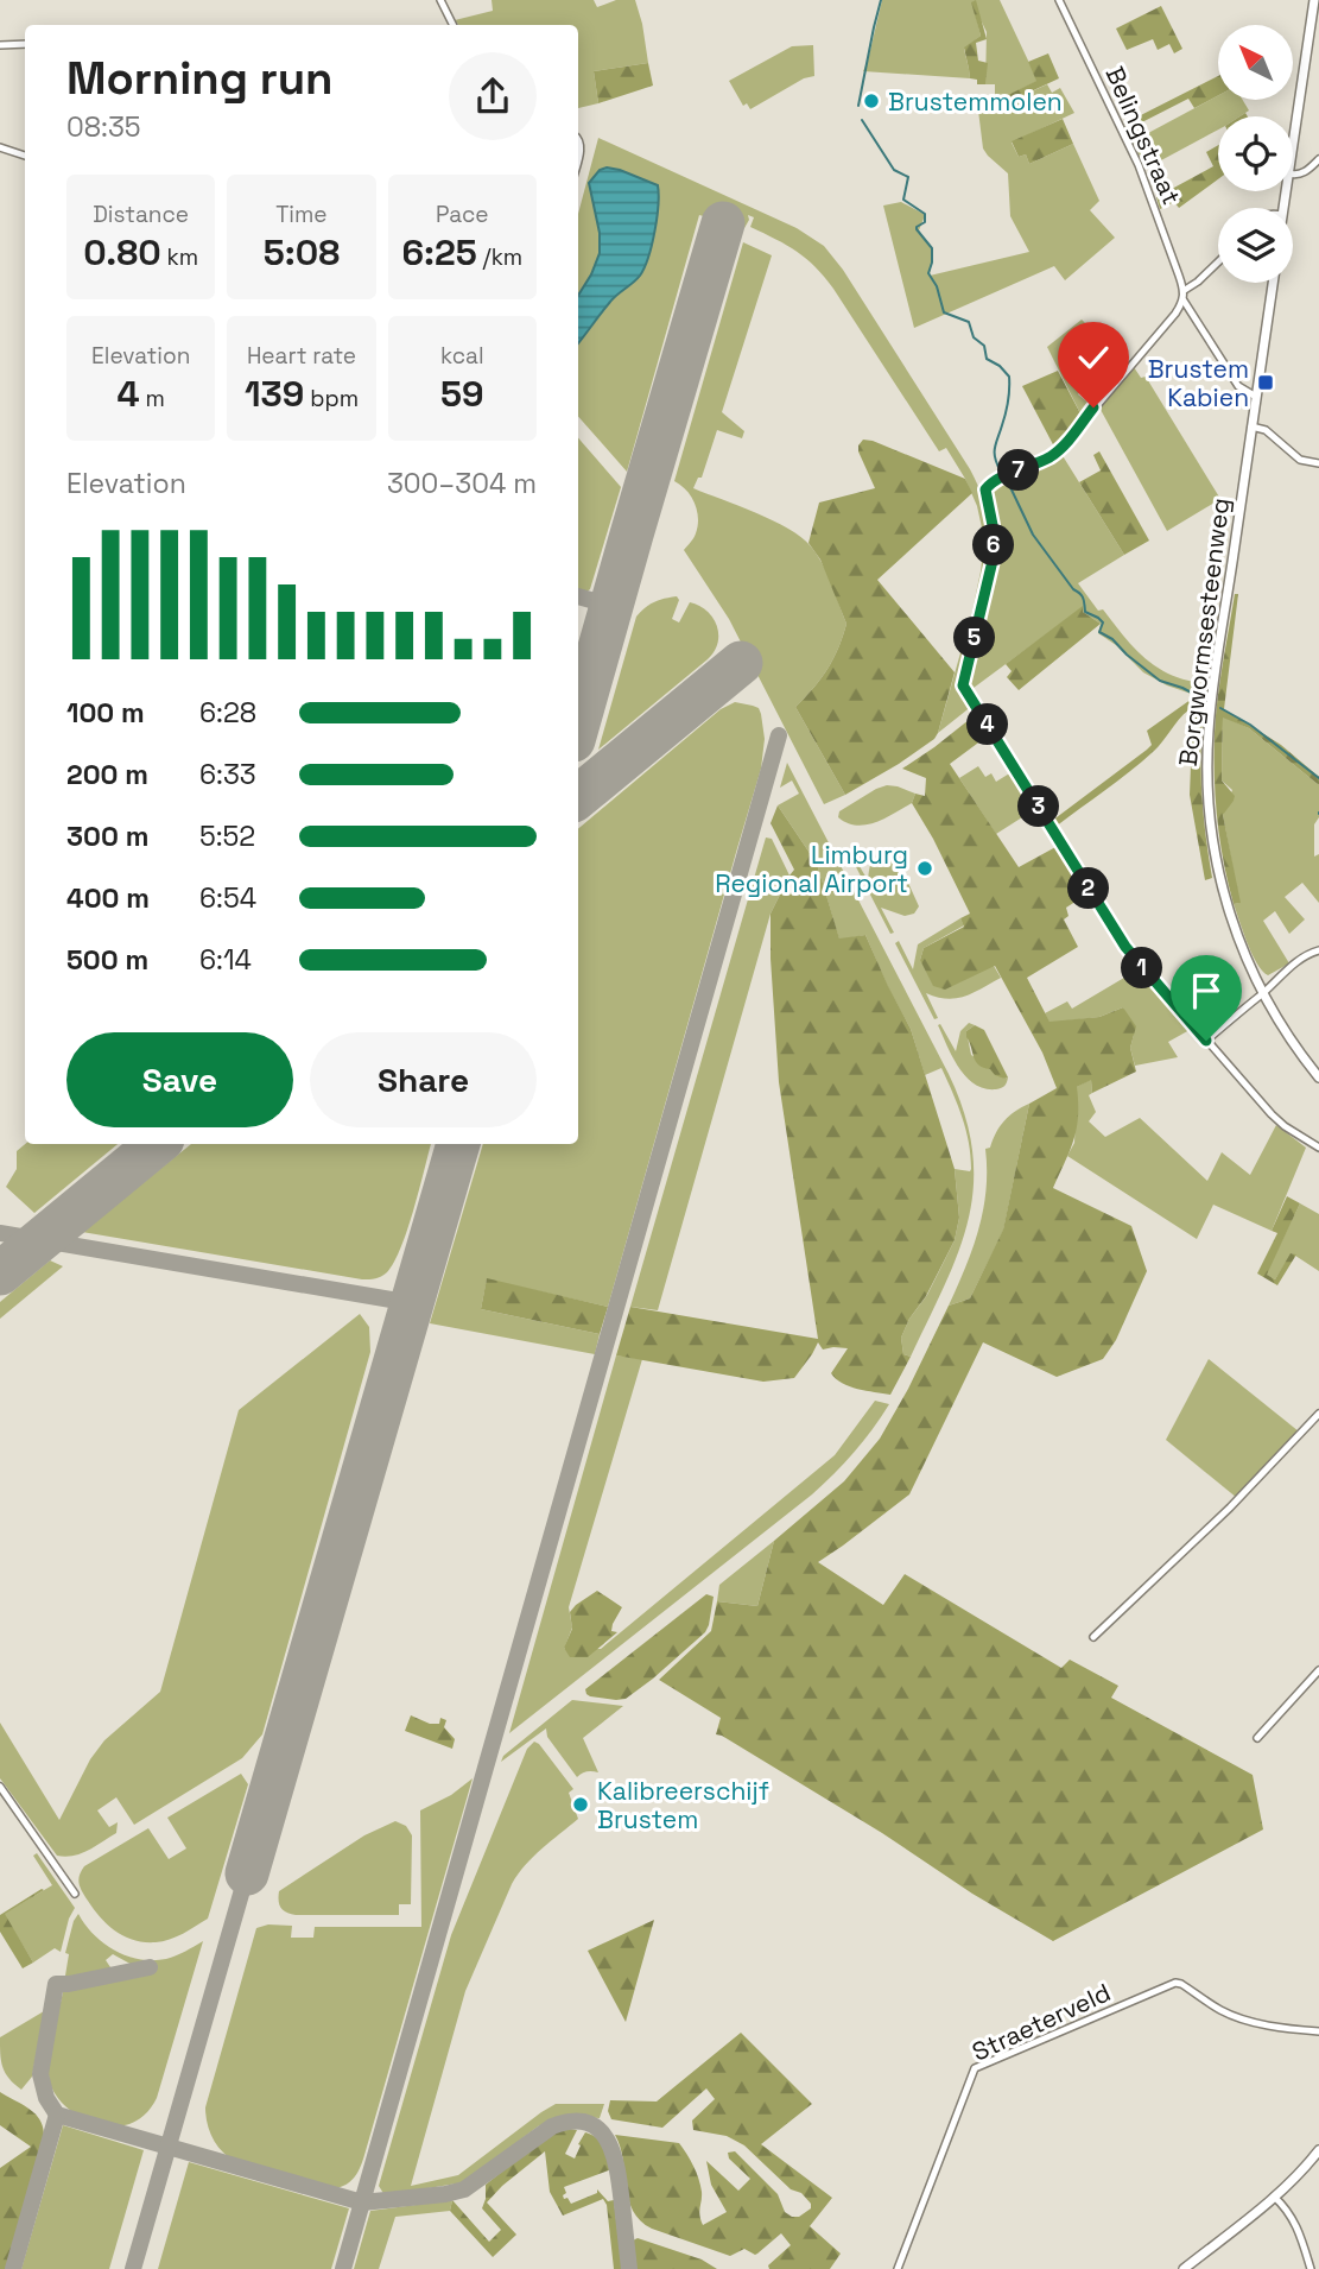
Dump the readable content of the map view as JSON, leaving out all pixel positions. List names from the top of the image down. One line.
{"streets":{"main road":["Borgwormsesteenweg"],"street":["Belingstraat","Straeterveld"]},"places":{"other":["Brustemmolen","Limburg Regional Airport","Kalibreerschijf Brustem"],"transit":["Brustem Kabien"]},"north":"top left","page":{"heading":["Morning run","08:35"],"stats":[["Distance","0.80 km"],["Time","5:08"],["Pace","6:25 /km"],["Elevation","4 m"],["Heart rate","139 bpm"],["kcal","59"]],"pins":["7","6","5","4","3","2","1"],"chart":["Elevation","300–304 m"],"list":[{"name":"100 m","note":"6:28"},{"name":"200 m","note":"6:33"},{"name":"300 m","note":"5:52"},{"name":"400 m","note":"6:54"},{"name":"500 m","note":"6:14"}],"buttons":["Save","Share"]}}
